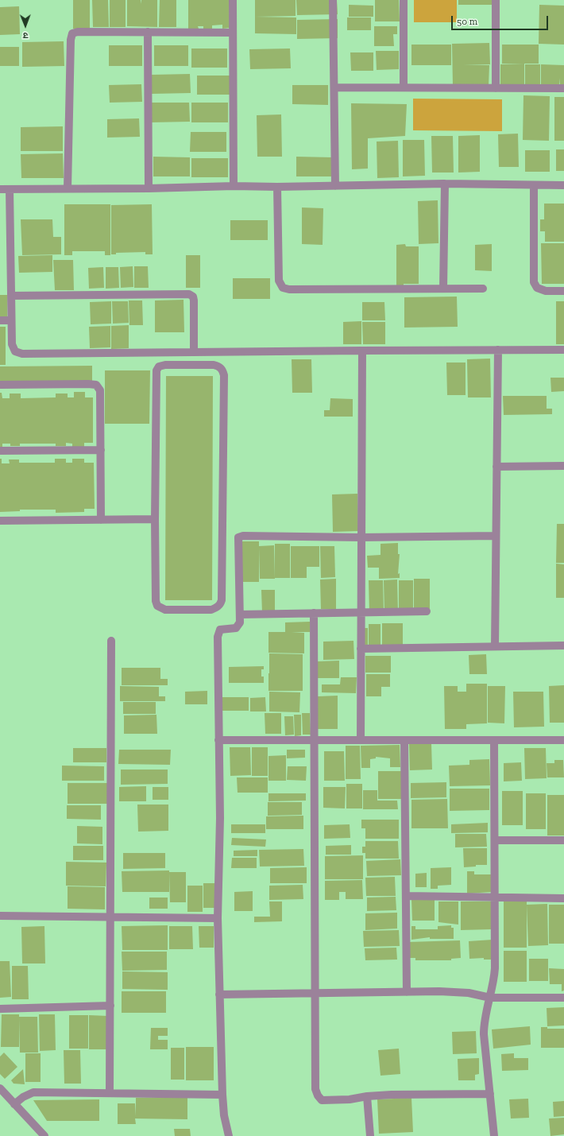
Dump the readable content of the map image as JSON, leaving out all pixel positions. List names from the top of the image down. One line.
{"scale_bar":"50 m","north":"bottom"}
